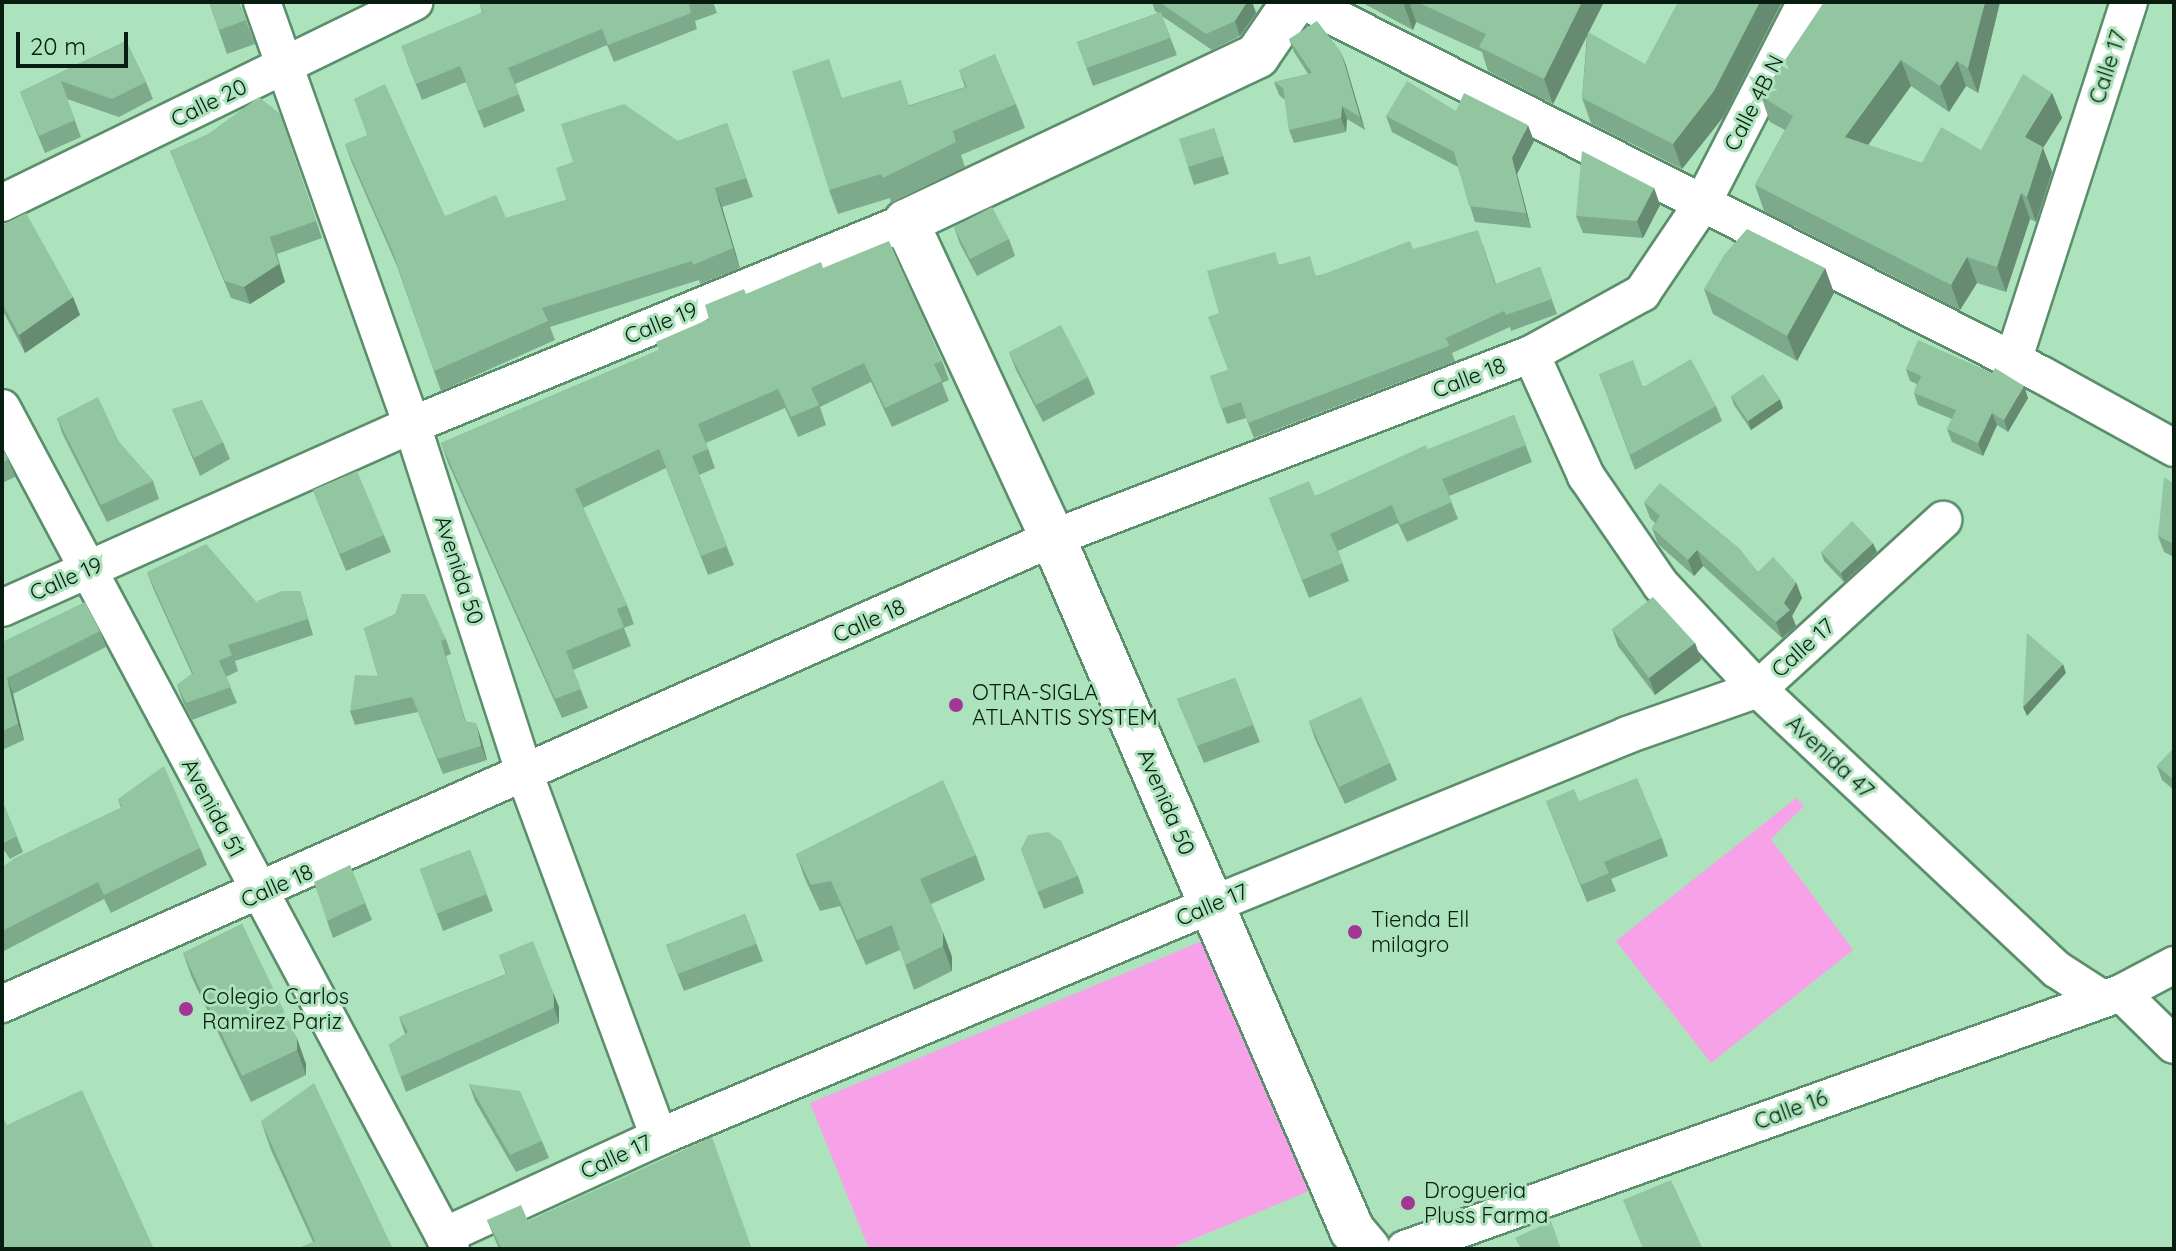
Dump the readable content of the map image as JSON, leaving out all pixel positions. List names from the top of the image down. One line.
{"streets":{"street":["Calle 17","Calle 20","Calle 4B N","Calle 19","Calle 18","Avenida 50","Avenida 47","Avenida 51","Calle 16"]},"crossings":[["Calle 17","Avenida 50"],["Calle 17","Avenida 47"],["Calle 17","Avenida 51"],["Calle 20","Avenida 50"],["Calle 4B N","Calle 18"],["Calle 19","Avenida 50"],["Calle 19","Avenida 51"],["Calle 18","Avenida 50"],["Calle 18","Avenida 47"],["Calle 18","Avenida 51"],["Avenida 47","Calle 16"]],"places":["OTRA-SIGLA ATLANTIS SYSTEM","Tienda Ell milagro","Colegio Carlos Ramirez Pariz","Drogueria Pluss Farma"],"scale_bar":"20 m"}
